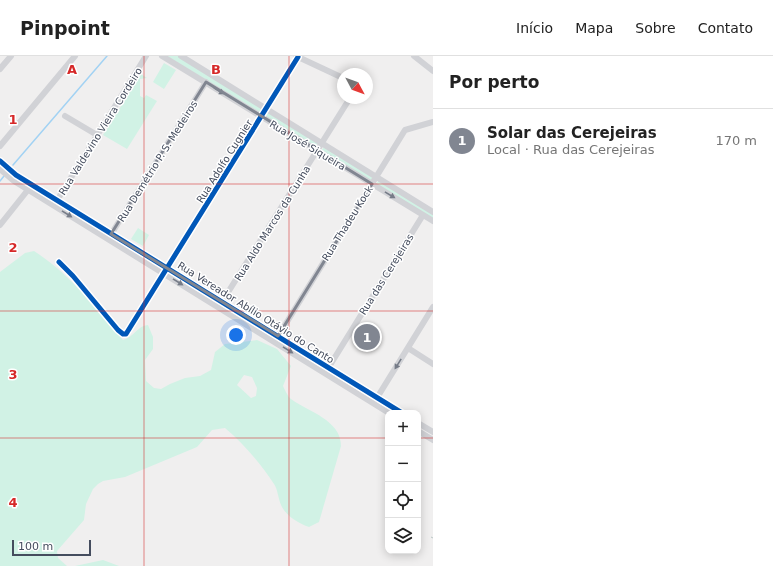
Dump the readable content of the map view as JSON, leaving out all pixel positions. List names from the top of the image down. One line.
{"streets":{"street":["Rua Valdevino Vieira Cordeiro","Rua José Siqueira","Rua Demétrio P. S. Medeiros","Rua Adolfo Cugnier","Rua Aldo Marcos da Cunha","Rua Thadeu Kock","Rua das Cerejeiras","Rua Vereador Abílio Otávio do Canto"]},"crossings":[["Rua Valdevino Vieira Cordeiro","Rua Vereador Abílio Otávio do Canto"],["Rua José Siqueira","Rua Demétrio P. S. Medeiros"],["Rua José Siqueira","Rua Adolfo Cugnier"],["Rua José Siqueira","Rua Aldo Marcos da Cunha"],["Rua José Siqueira","Rua Thadeu Kock"],["Rua José Siqueira","Rua das Cerejeiras"],["Rua Demétrio P. S. Medeiros","Rua Vereador Abílio Otávio do Canto"],["Rua Adolfo Cugnier","Rua Vereador Abílio Otávio do Canto"],["Rua Aldo Marcos da Cunha","Rua Vereador Abílio Otávio do Canto"],["Rua Thadeu Kock","Rua Vereador Abílio Otávio do Canto"],["Rua das Cerejeiras","Rua Vereador Abílio Otávio do Canto"]],"scale_bar":"100 m","north":"bottom right","page":{"header":"Pinpoint","nav":["Início","Mapa","Sobre","Contato"],"heading":"Por perto","list":[{"mark":"1","name":"Solar das Cerejeiras","note":"Local · Rua das Cerejeiras","value":"170 m"}],"pins":"1","map_buttons":["+","−"],"scale":"100 m"},"grid":{"columns":["A","B"],"rows":["1","2","3","4"]}}
